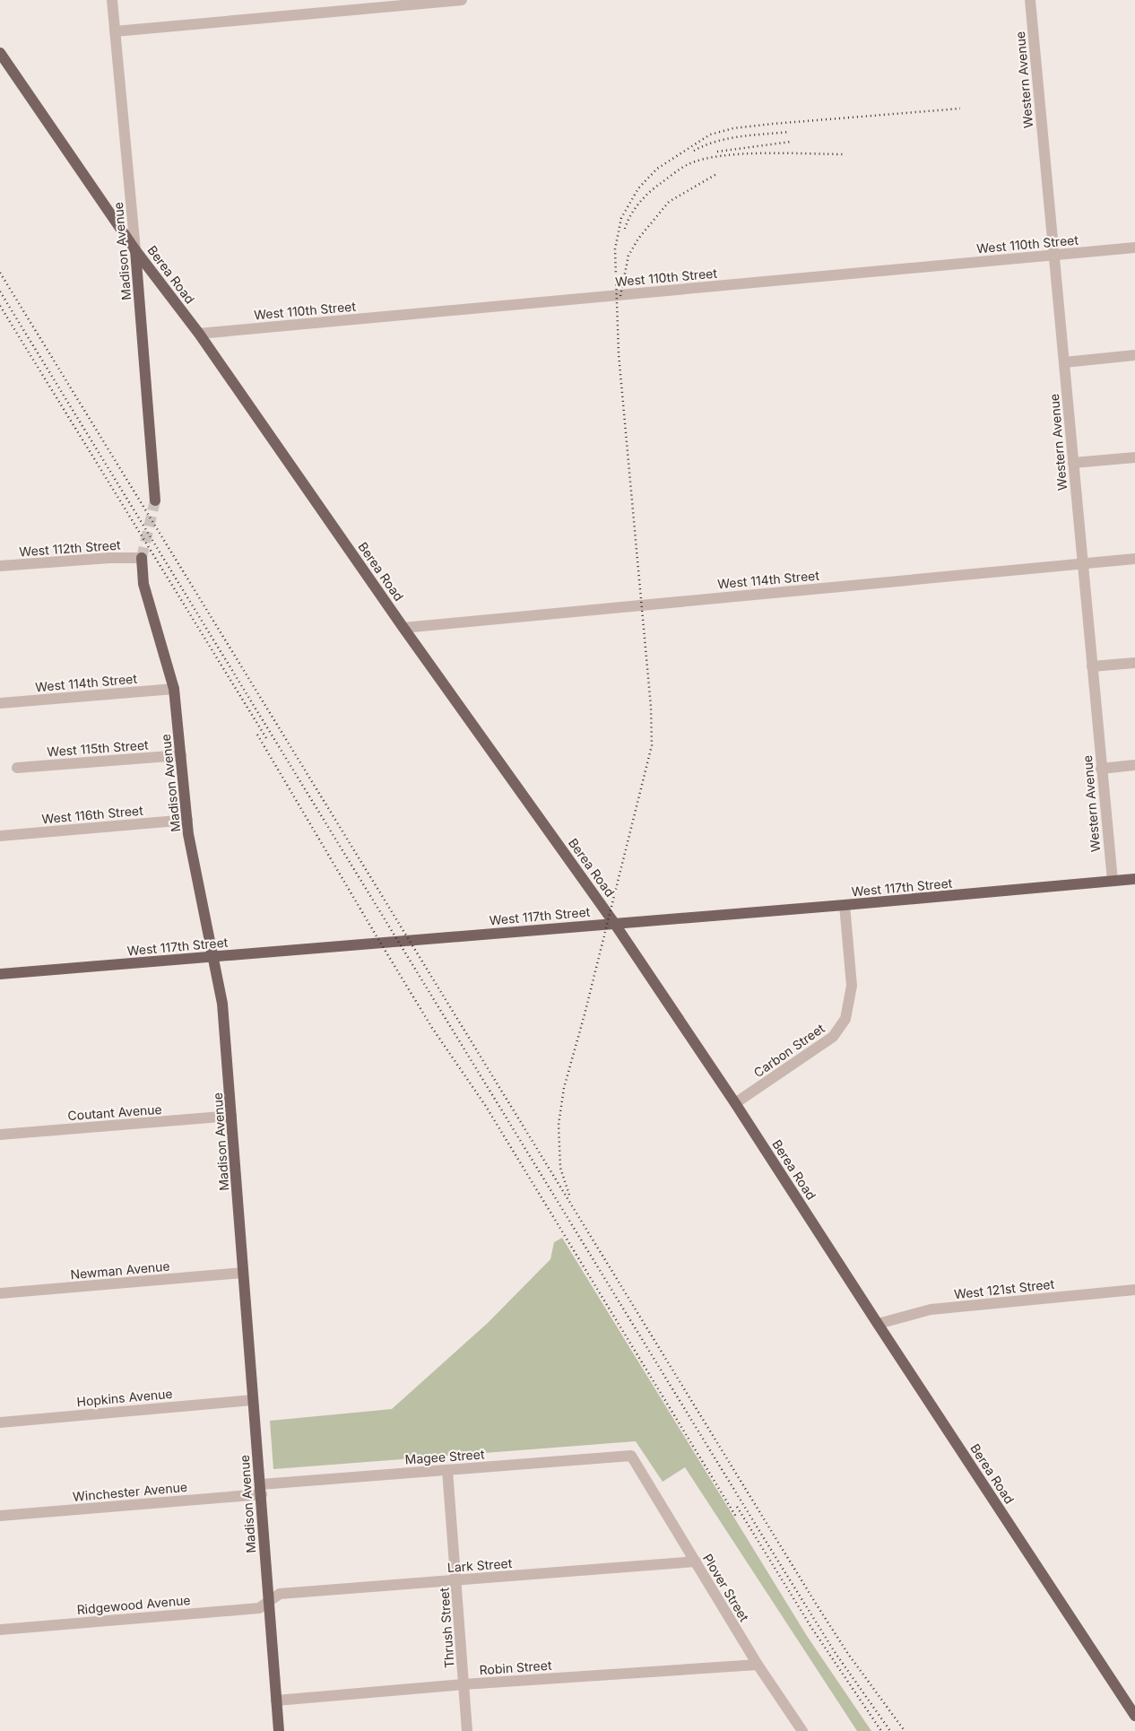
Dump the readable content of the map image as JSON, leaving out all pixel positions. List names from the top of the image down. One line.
{"streets":{"main road":["Madison Avenue","Berea Road","West 117th Street"],"street":["Western Avenue","West 110th Street","West 112th Street","West 114th Street","West 115th Street","West 116th Street","Carbon Street","Coutant Avenue","Newman Avenue","West 121st Street","Hopkins Avenue","Magee Street","Winchester Avenue","Lark Street","Plover Street","Ridgewood Avenue","Thrush Street","Robin Street"]},"crossings":[["Western Avenue","West 110th Street"],["Western Avenue","West 114th Street"],["Western Avenue","West 117th Street"],["West 110th Street","Berea Road"],["Madison Avenue","Berea Road"],["Madison Avenue","West 112th Street"],["Madison Avenue","West 114th Street"],["Madison Avenue","West 115th Street"],["Madison Avenue","West 116th Street"],["Madison Avenue","West 117th Street"],["Madison Avenue","Coutant Avenue"],["Madison Avenue","Newman Avenue"],["Madison Avenue","Hopkins Avenue"],["Madison Avenue","Magee Street"],["Madison Avenue","Winchester Avenue"],["Madison Avenue","Lark Street"],["Madison Avenue","Ridgewood Avenue"],["Madison Avenue","Robin Street"],["Berea Road","West 114th Street"],["Berea Road","West 117th Street"],["Berea Road","Carbon Street"],["Berea Road","West 121st Street"],["West 117th Street","Carbon Street"],["Magee Street","Winchester Avenue"],["Magee Street","Plover Street"],["Magee Street","Thrush Street"],["Lark Street","Plover Street"],["Lark Street","Ridgewood Avenue"],["Lark Street","Thrush Street"],["Plover Street","Robin Street"],["Thrush Street","Robin Street"]]}
